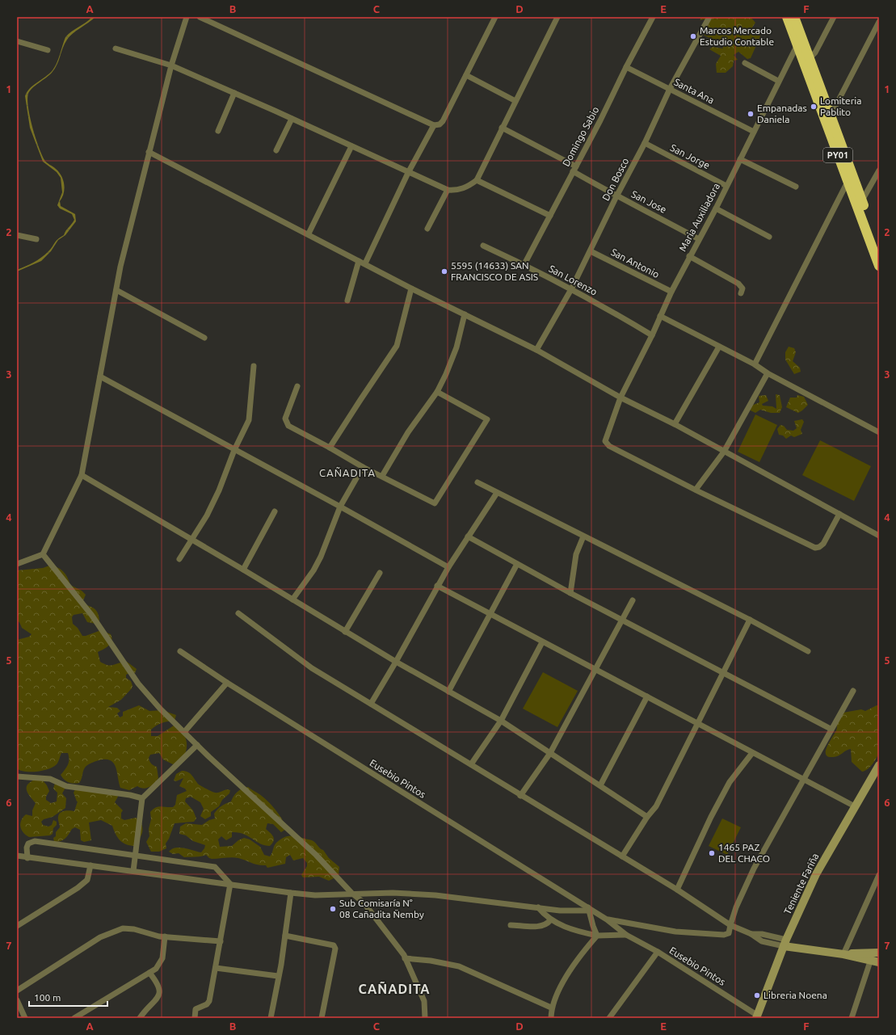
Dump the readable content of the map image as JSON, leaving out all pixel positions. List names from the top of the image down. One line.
{"streets":{"highway":["PY01"],"street":["Santa Ana","Domingo Sabio","San Jorge","Don Bosco","San Jose","Maria Auxiliadora","San Antonio","San Lorenzo","Eusebio Pintos","Teniente Fariña"]},"crossings":[["Santa Ana","Domingo Sabio"],["Santa Ana","Don Bosco"],["Santa Ana","Maria Auxiliadora"],["Domingo Sabio","San Jose"],["Domingo Sabio","San Lorenzo"],["PY01","Maria Auxiliadora"],["San Jorge","Don Bosco"],["San Jorge","Maria Auxiliadora"],["Don Bosco","San Jose"],["Don Bosco","San Antonio"],["Don Bosco","San Lorenzo"],["San Jose","Maria Auxiliadora"],["Maria Auxiliadora","San Antonio"],["Maria Auxiliadora","San Lorenzo"],["Eusebio Pintos","Teniente Fariña"]],"districts":["CAÑADITA","CAÑADITA"],"places":["Marcos Mercado Estudio Contable","Lomiteria Pablito","Empanadas Daniela","5595 (14633) SAN FRANCISCO DE ASIS","1465 PAZ DEL CHACO","Sub Comisaría N° 08 Cañadita Ñemby","Libreria Noena"],"scale_bar":"100 m","grid":{"columns":["A","B","C","D","E","F"],"rows":["1","2","3","4","5","6","7"]}}
